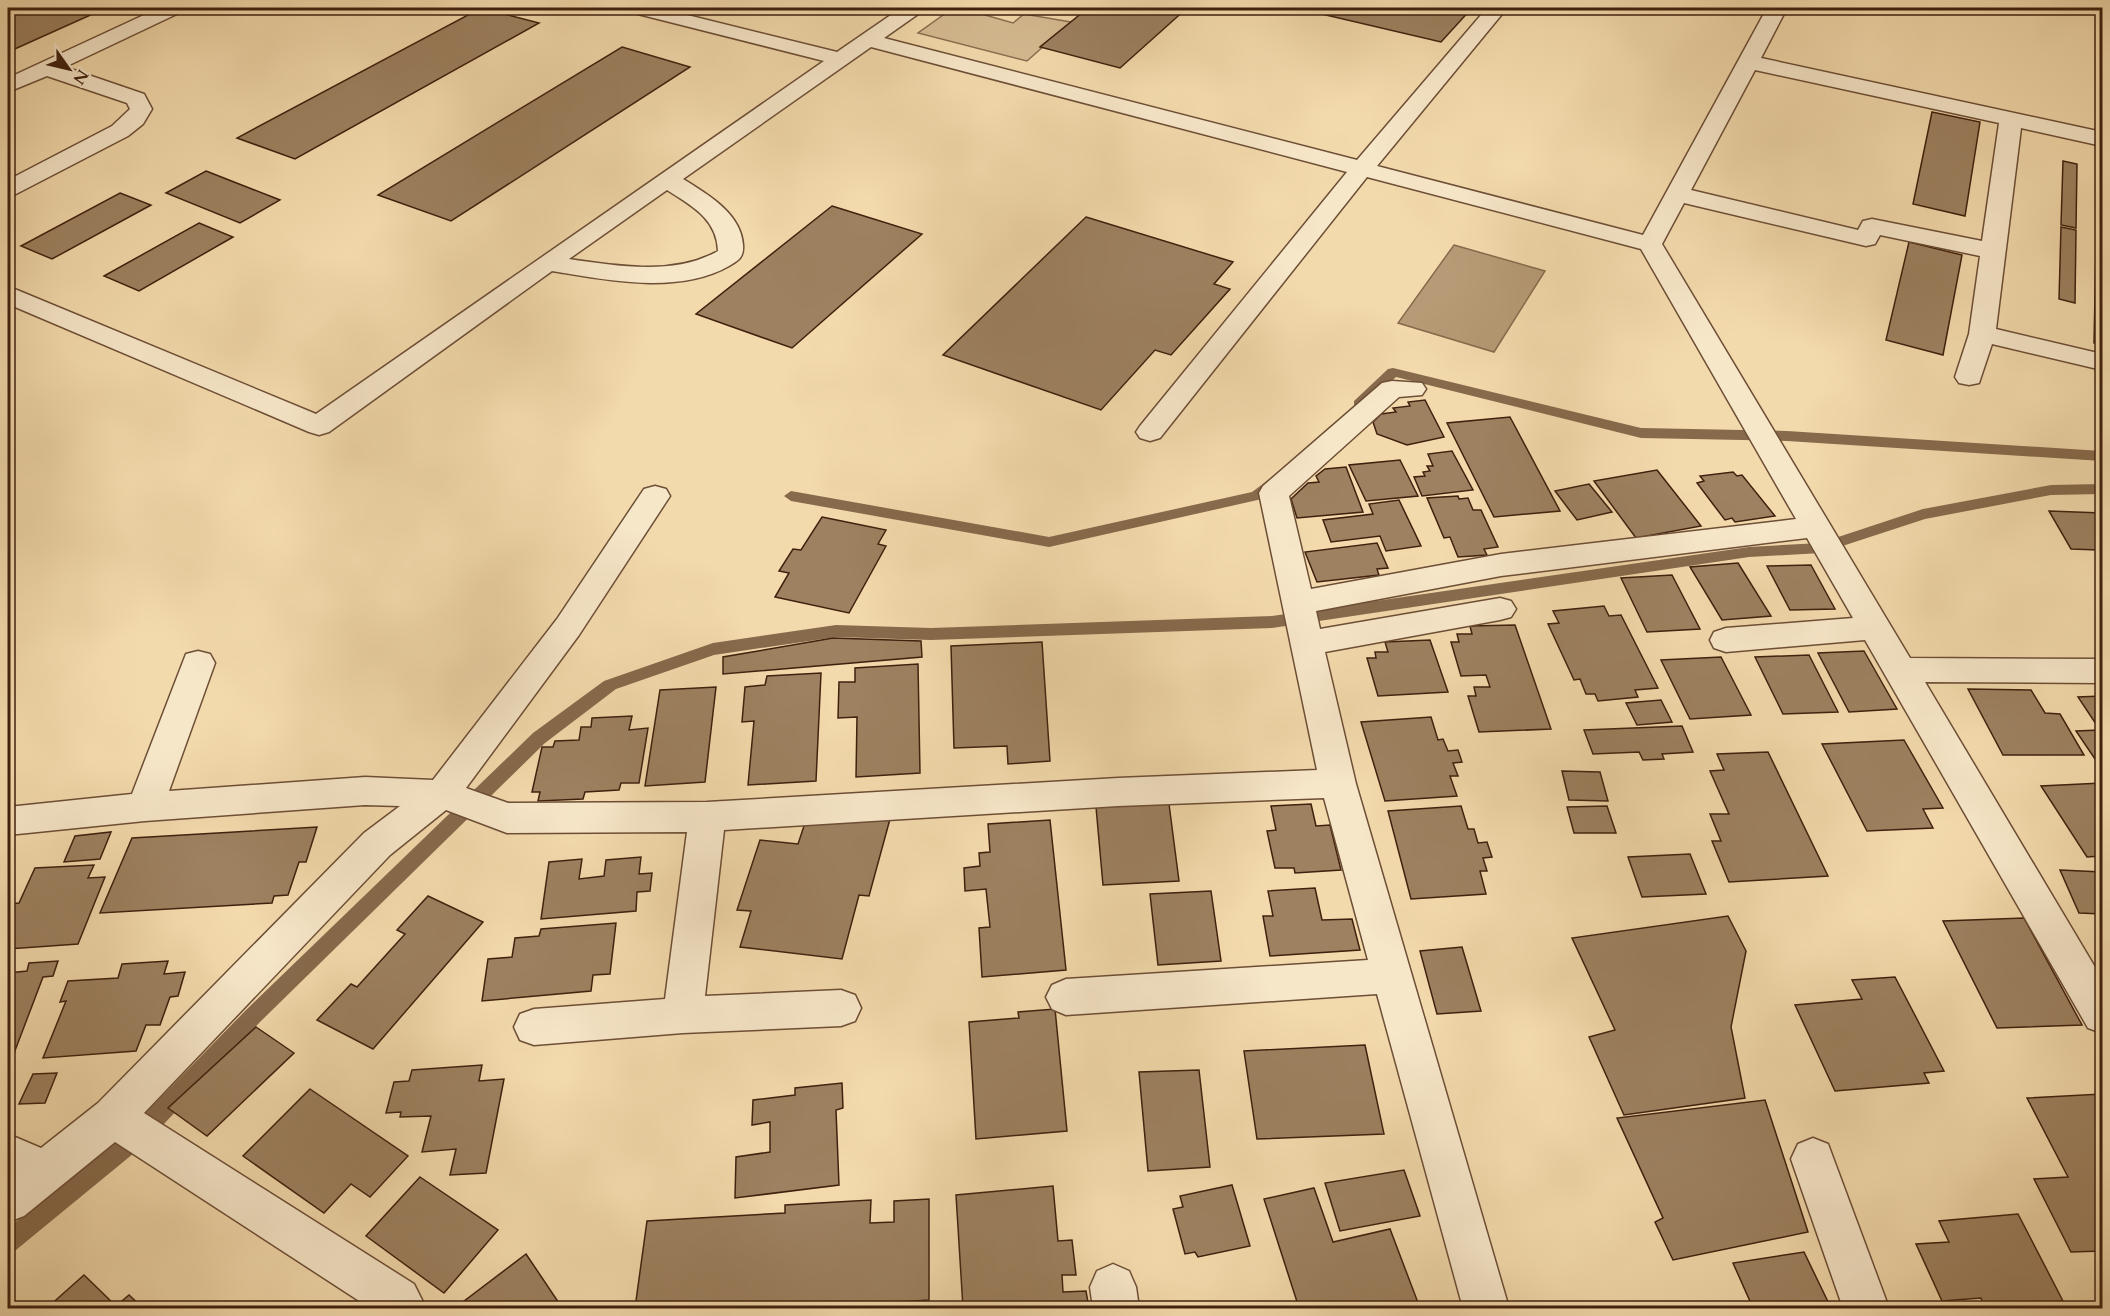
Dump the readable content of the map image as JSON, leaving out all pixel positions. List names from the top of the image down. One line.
{"north":"bottom right"}
